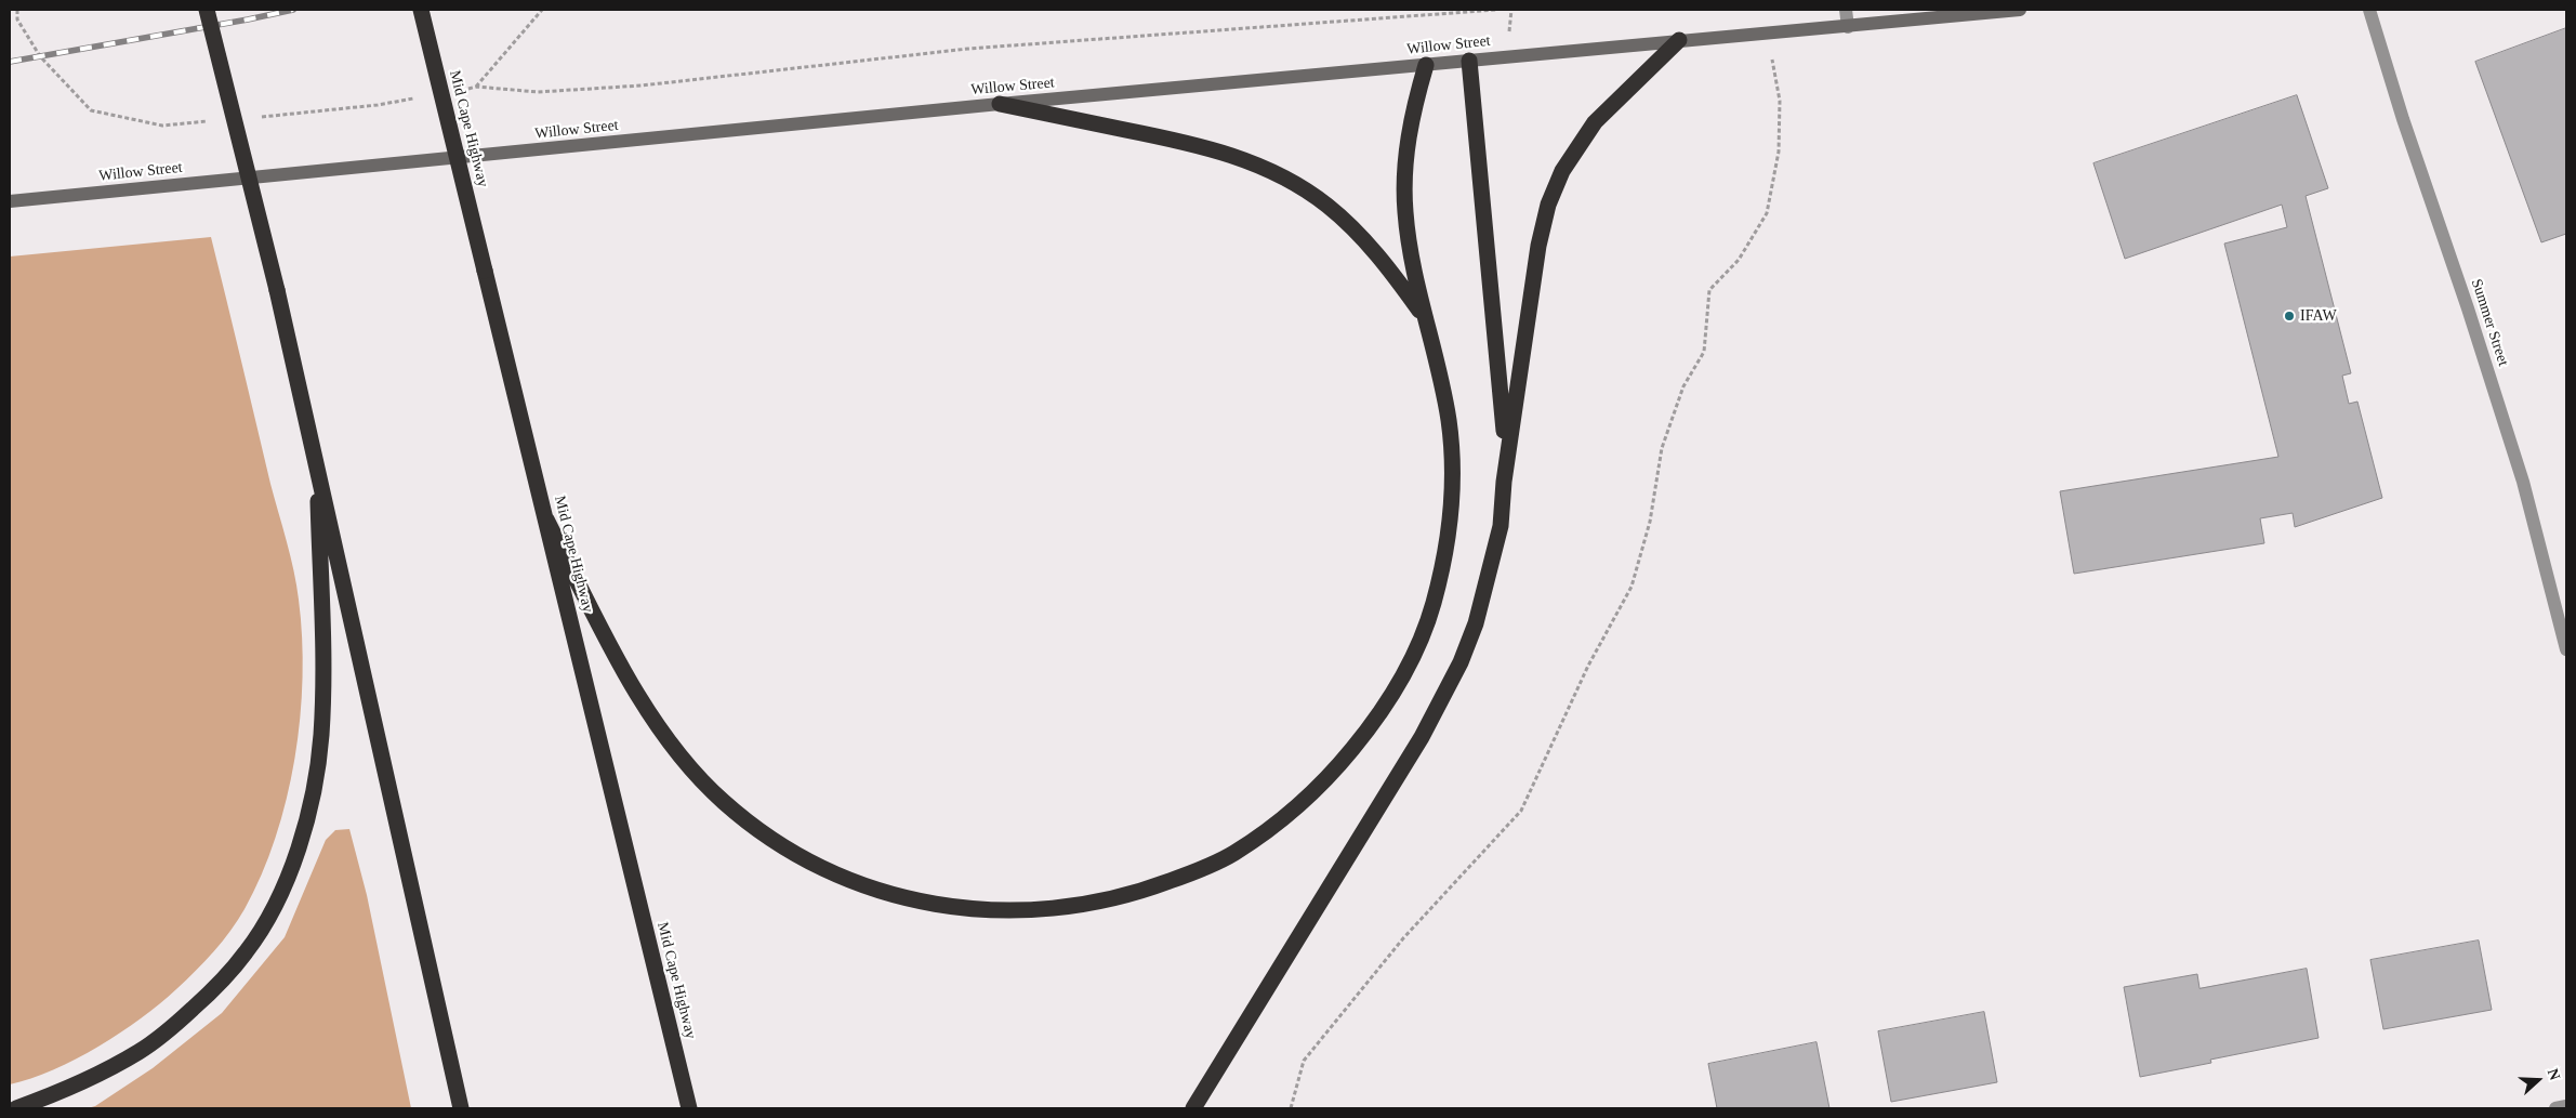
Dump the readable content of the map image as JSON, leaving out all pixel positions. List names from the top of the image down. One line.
{"streets":{"highway":["Mid Cape Highway"],"main road":["Willow Street"],"street":["Summer Street"]},"places":["IFAW"],"north":"right"}
